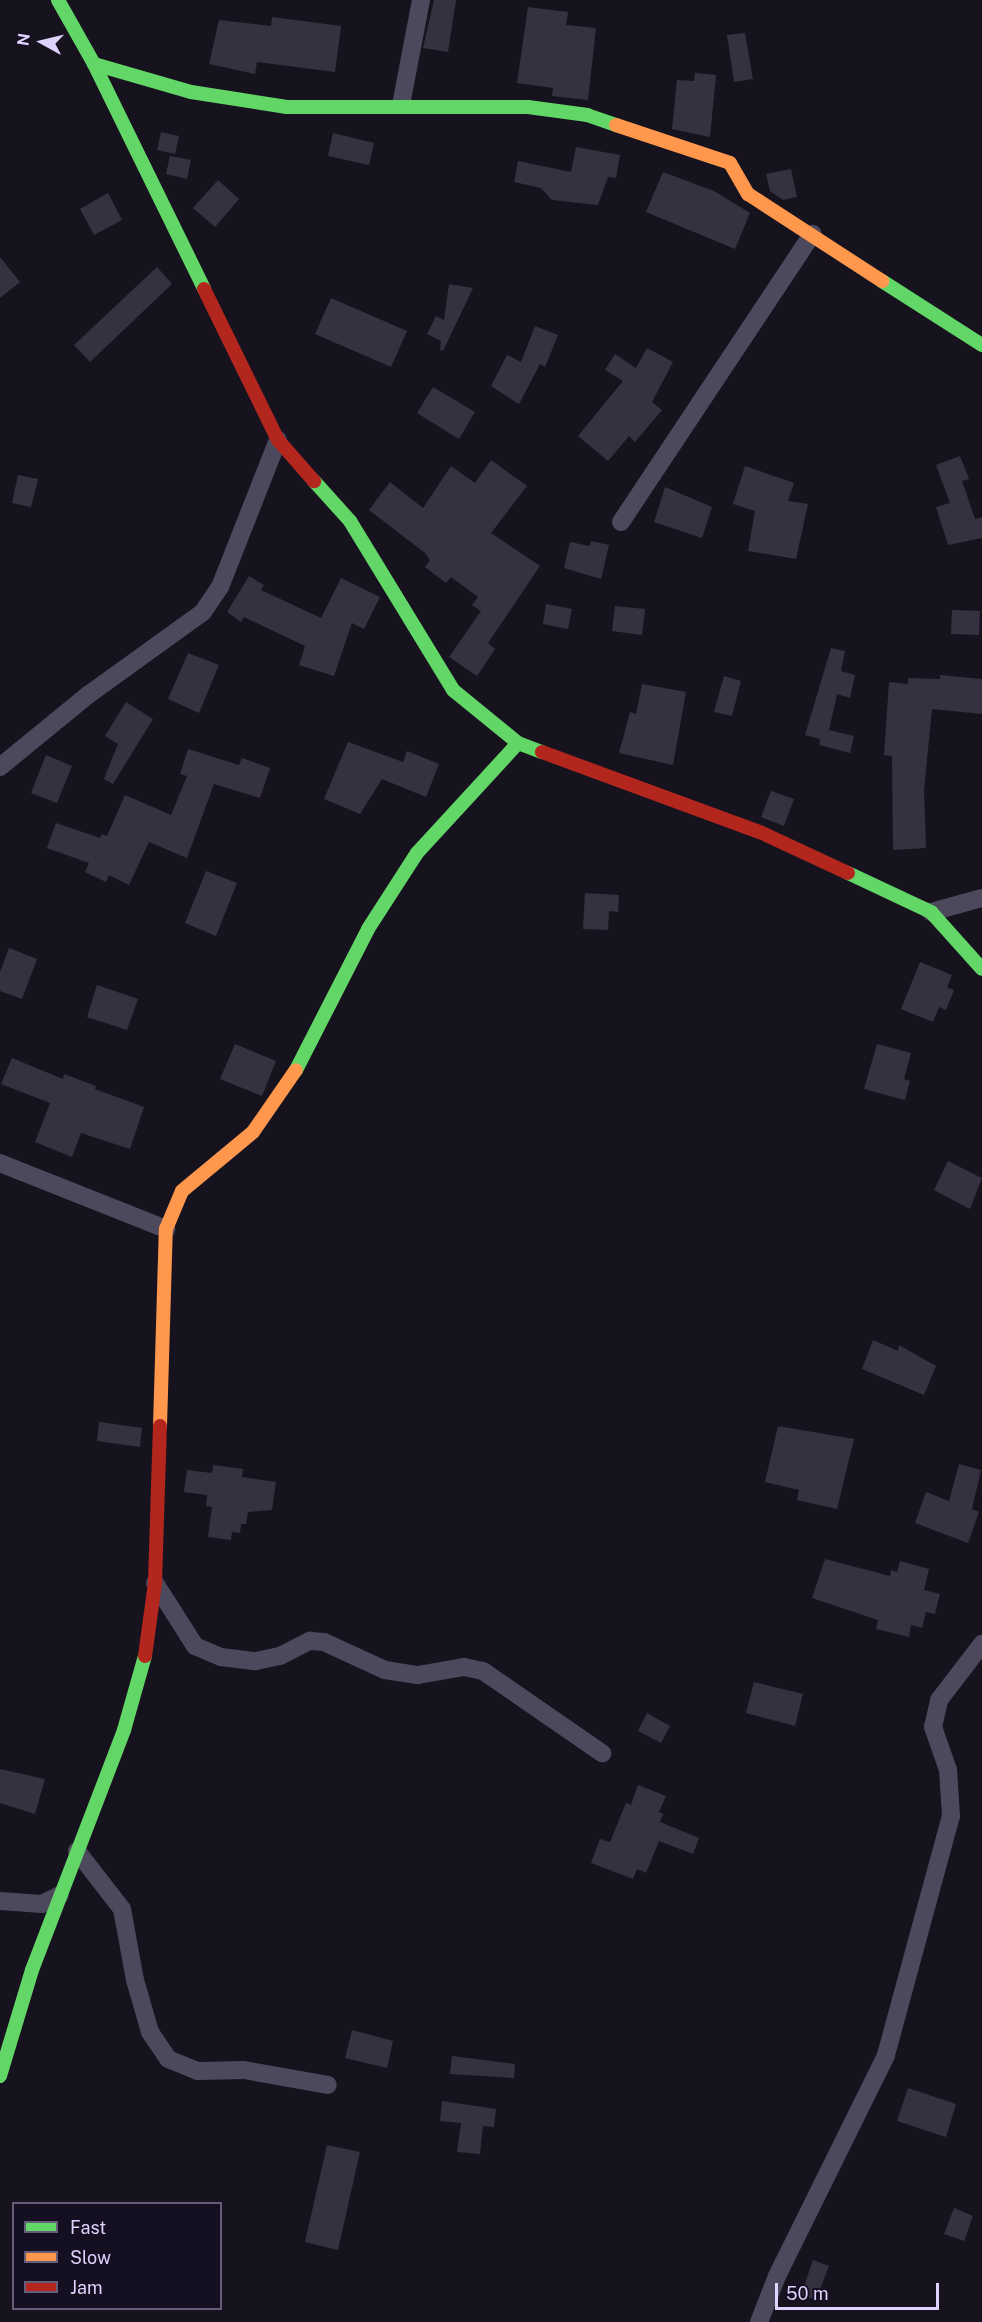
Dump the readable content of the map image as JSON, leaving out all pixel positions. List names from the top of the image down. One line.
{"legend":["Fast","Slow","Jam"],"scale_bar":"50 m","north":"left"}
